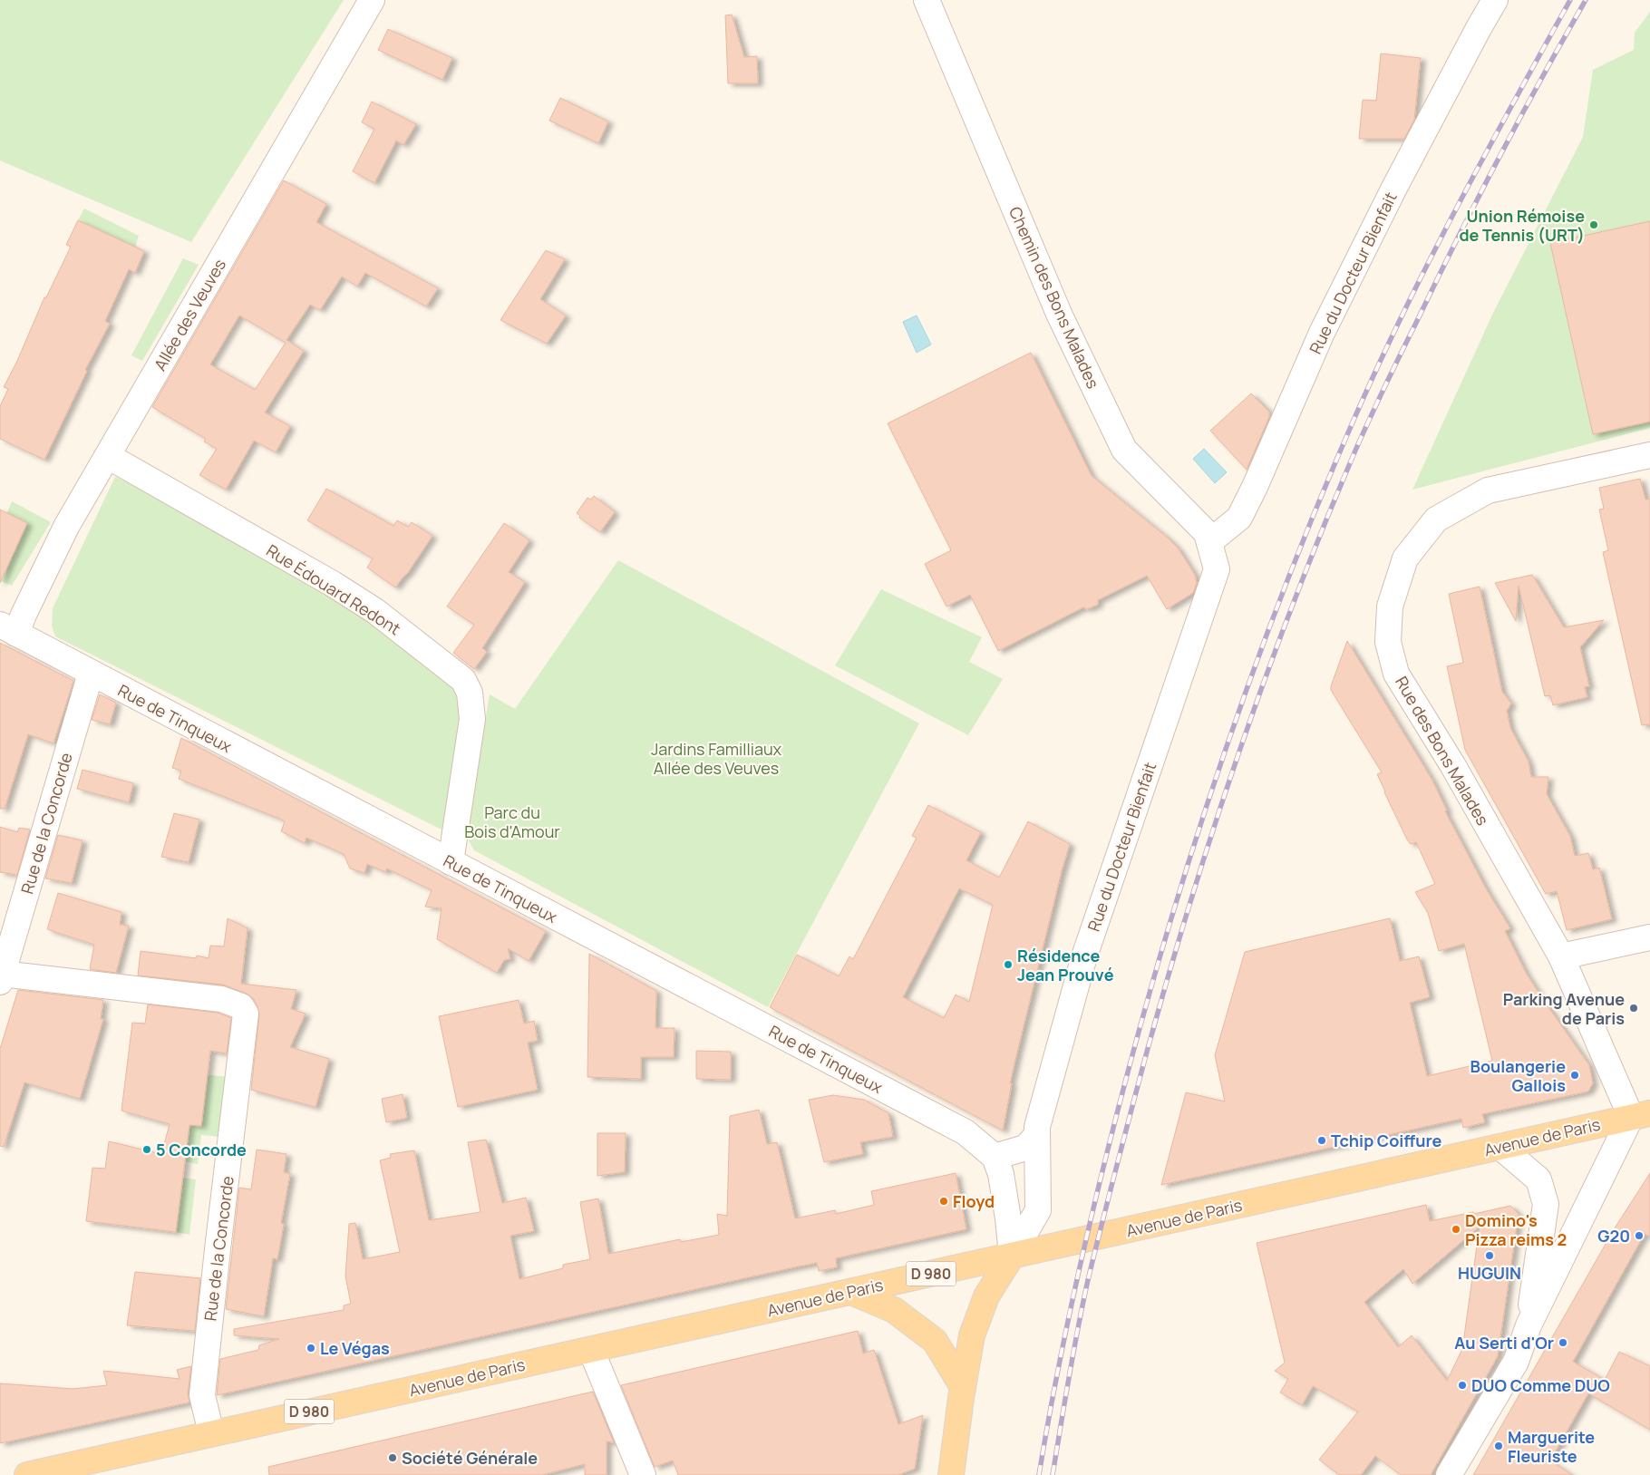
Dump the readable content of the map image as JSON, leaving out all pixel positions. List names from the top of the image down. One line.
{"streets":{"main road":["Avenue de Paris","D 980"],"street":["Rue du Docteur Bienfait","Chemin des Bons Malades","Allée des Veuves","Rue Édouard Redont","Rue de Tinqueux","Rue des Bons Malades","Rue de la Concorde"]},"crossings":[["Rue du Docteur Bienfait","Chemin des Bons Malades"],["Rue du Docteur Bienfait","Avenue de Paris"],["Allée des Veuves","Rue Édouard Redont"],["Allée des Veuves","Rue de Tinqueux"],["Rue Édouard Redont","Rue de Tinqueux"],["Rue de Tinqueux","Rue de la Concorde"],["Rue des Bons Malades","Avenue de Paris"],["Rue de la Concorde","Avenue de Paris"]],"parks":["Jardins Familliaux Allée des Veuves","Parc du Bois d'Amour"],"places":["Union Rémoise de Tennis (URT)","Résidence Jean Prouvé","Parking Avenue de Paris","Boulangerie Gallois","Tchip Coiffure","5 Concorde","Floyd","Domino's Pizza reims 2","G20","HUGUIN","Au Serti d'Or","Le Végas","DUO Comme DUO","Marguerite Fleuriste","Société Générale"]}
